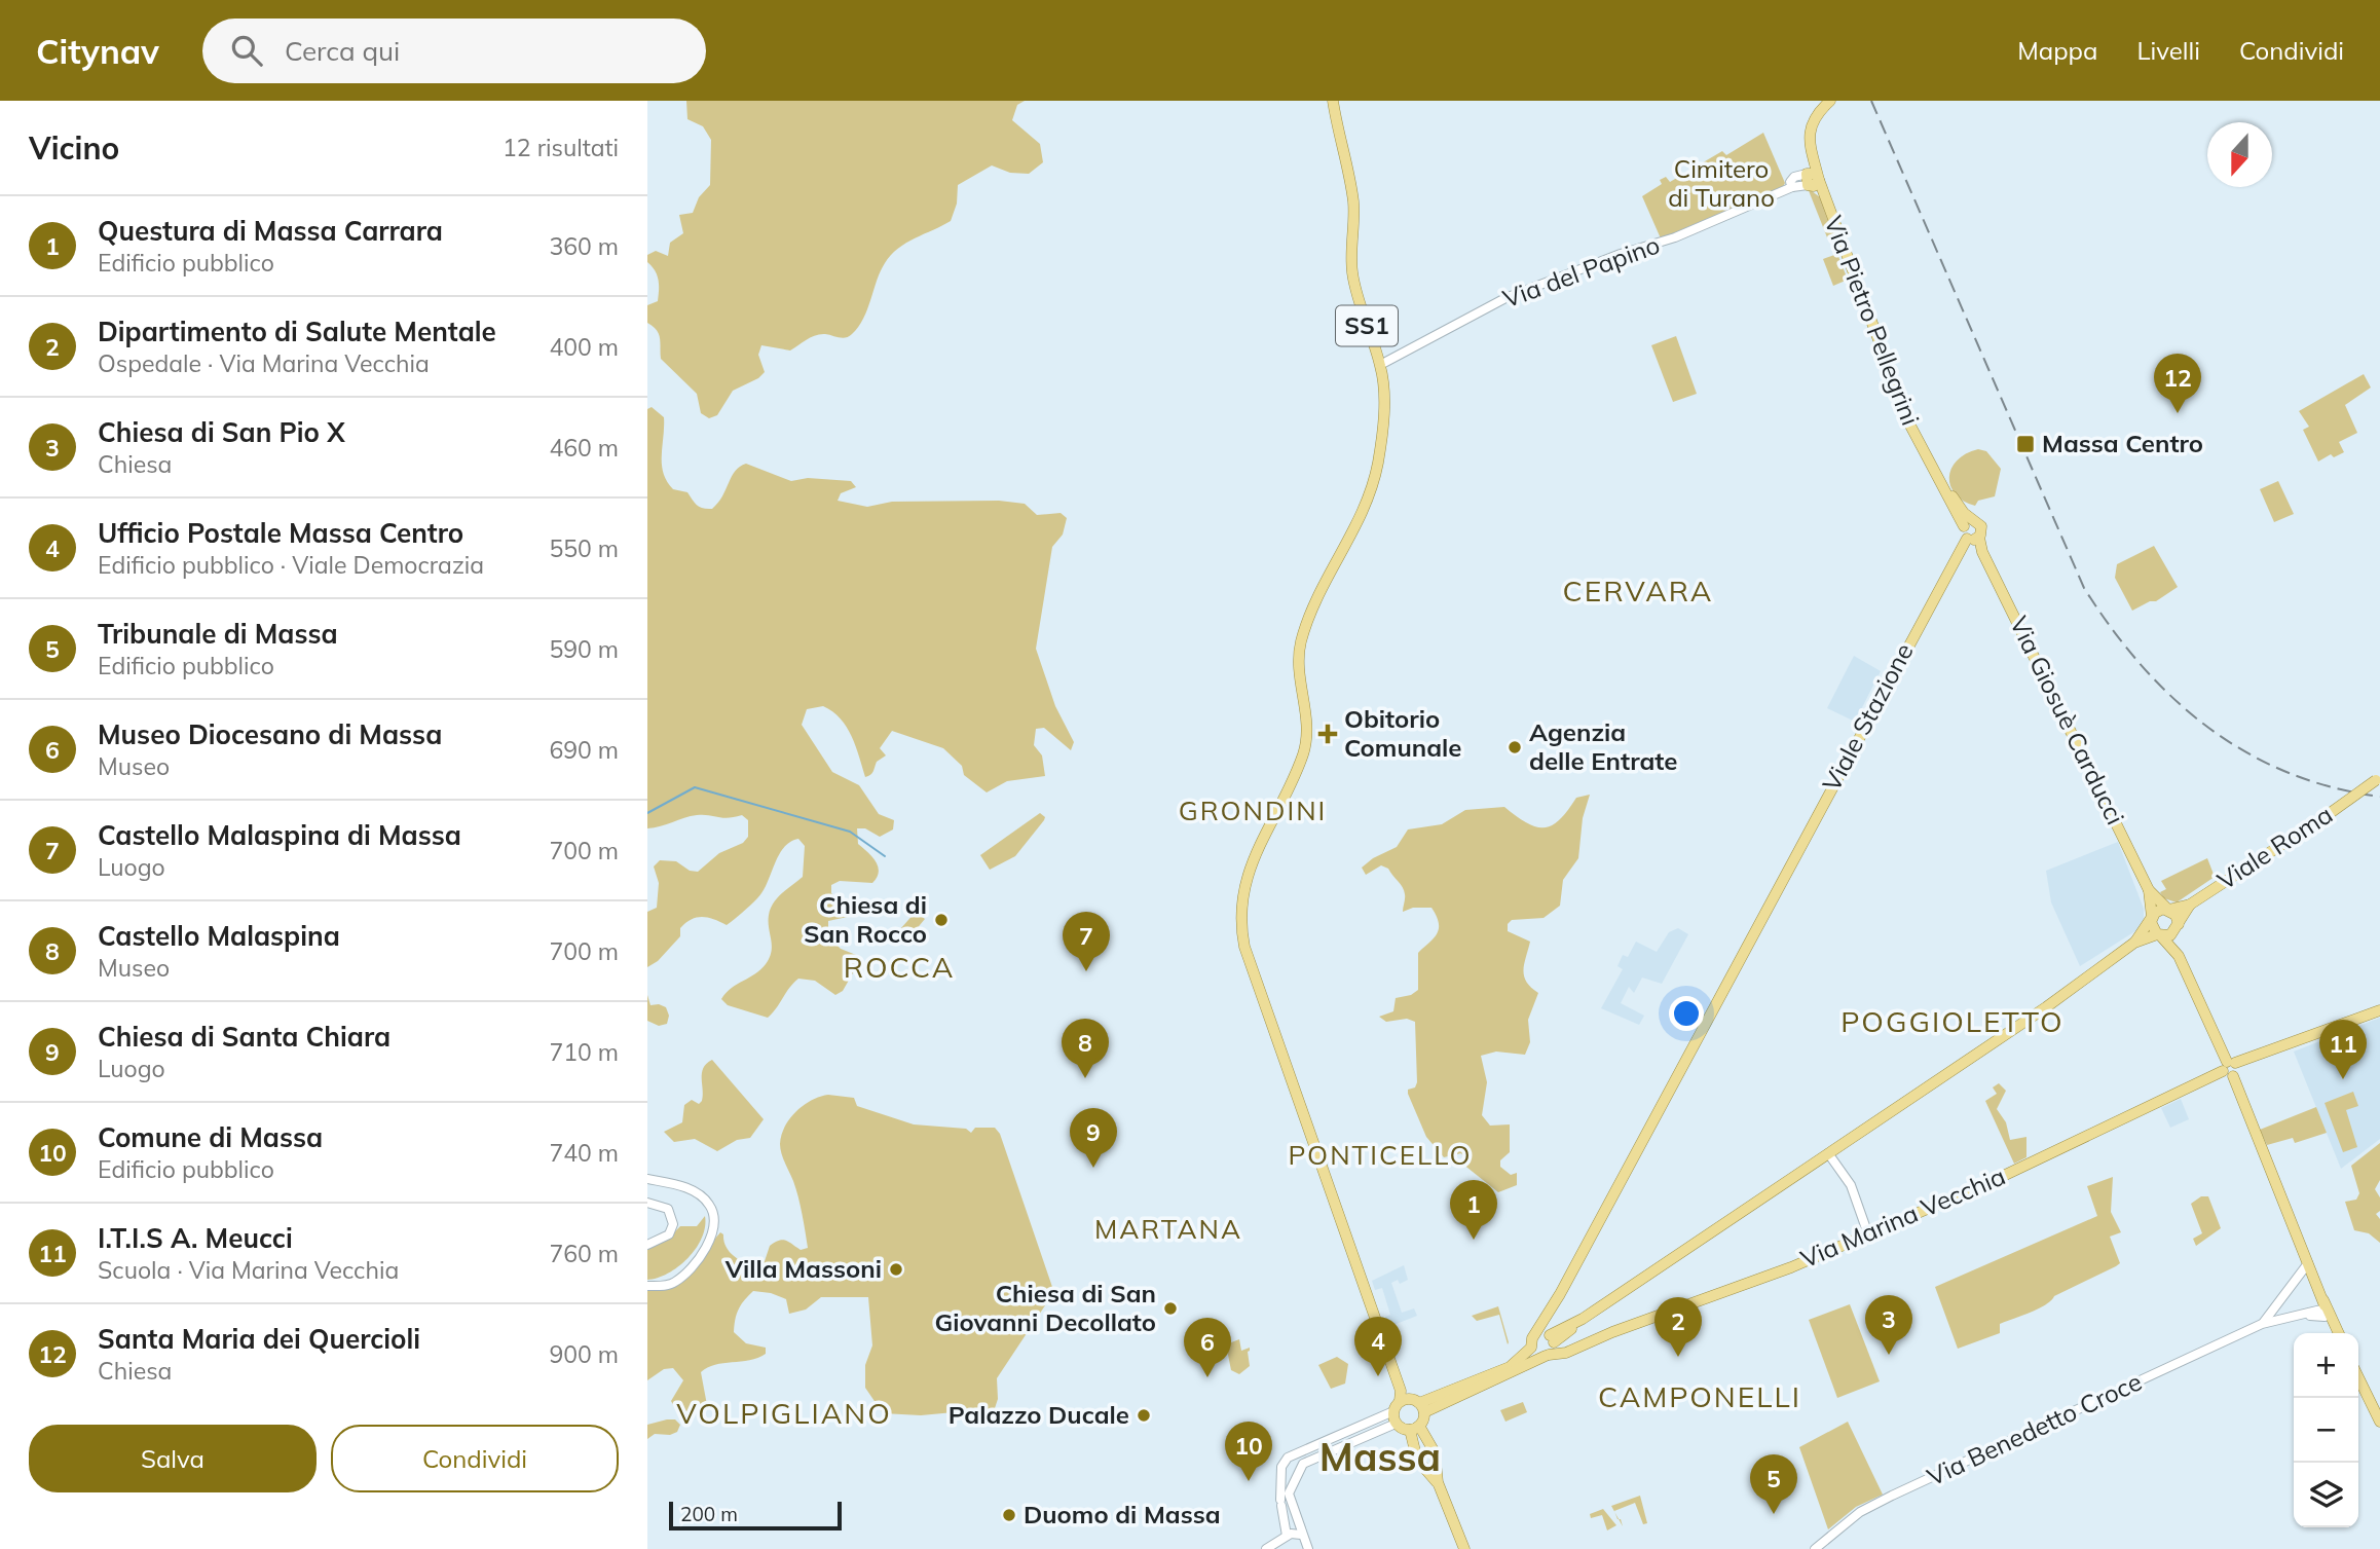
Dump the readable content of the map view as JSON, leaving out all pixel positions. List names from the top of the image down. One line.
{"streets":{"main road":["Via Pietro Pellegrini","SS1","Viale Stazione","Via Giosuè Carducci","Viale Roma","Via Marina Vecchia"],"street":["Via del Papino","Via Benedetto Croce"]},"crossings":[["Via del Papino","Via Pietro Pellegrini"],["Via del Papino","SS1"],["Via Pietro Pellegrini","Via Giosuè Carducci"],["Via Giosuè Carducci","Viale Roma"]],"districts":["CERVARA","GRONDINI","ROCCA","POGGIOLETTO","PONTICELLO","MARTANA","CAMPONELLI","VOLPIGLIANO","Massa"],"parks":["Cimitero di Turano"],"places":{"transit":["Massa Centro"],"health":["Obitorio Comunale"],"other":["Agenzia delle Entrate","Chiesa di San Rocco","Villa Massoni","Chiesa di San Giovanni Decollato","Palazzo Ducale","Duomo di Massa"]},"scale_bar":"200 m","north":"bottom","page":{"header":"Citynav","search":"Cerca qui","nav":["Mappa","Livelli","Condividi"],"heading":["Vicino","12 risultati"],"list":[{"mark":"1","name":"Questura di Massa Carrara","note":"Edificio pubblico","value":"360 m"},{"mark":"2","name":"Dipartimento di Salute Mentale","note":"Ospedale · Via Marina Vecchia","value":"400 m"},{"mark":"3","name":"Chiesa di San Pio X","note":"Chiesa","value":"460 m"},{"mark":"4","name":"Ufficio Postale Massa Centro","note":"Edificio pubblico · Viale Democrazia","value":"550 m"},{"mark":"5","name":"Tribunale di Massa","note":"Edificio pubblico","value":"590 m"},{"mark":"6","name":"Museo Diocesano di Massa","note":"Museo","value":"690 m"},{"mark":"7","name":"Castello Malaspina di Massa","note":"Luogo","value":"700 m"},{"mark":"8","name":"Castello Malaspina","note":"Museo","value":"700 m"},{"mark":"9","name":"Chiesa di Santa Chiara","note":"Luogo","value":"710 m"},{"mark":"10","name":"Comune di Massa","note":"Edificio pubblico","value":"740 m"},{"mark":"11","name":"I.T.I.S A. Meucci","note":"Scuola · Via Marina Vecchia","value":"760 m"},{"mark":"12","name":"Santa Maria dei Quercioli","note":"Chiesa","value":"900 m"}],"pins":["12","7","8","11","9","1","3","2","4","6","10","5"],"map_buttons":["+","−"],"buttons":["Salva","Condividi"],"scale":"200 m"}}
